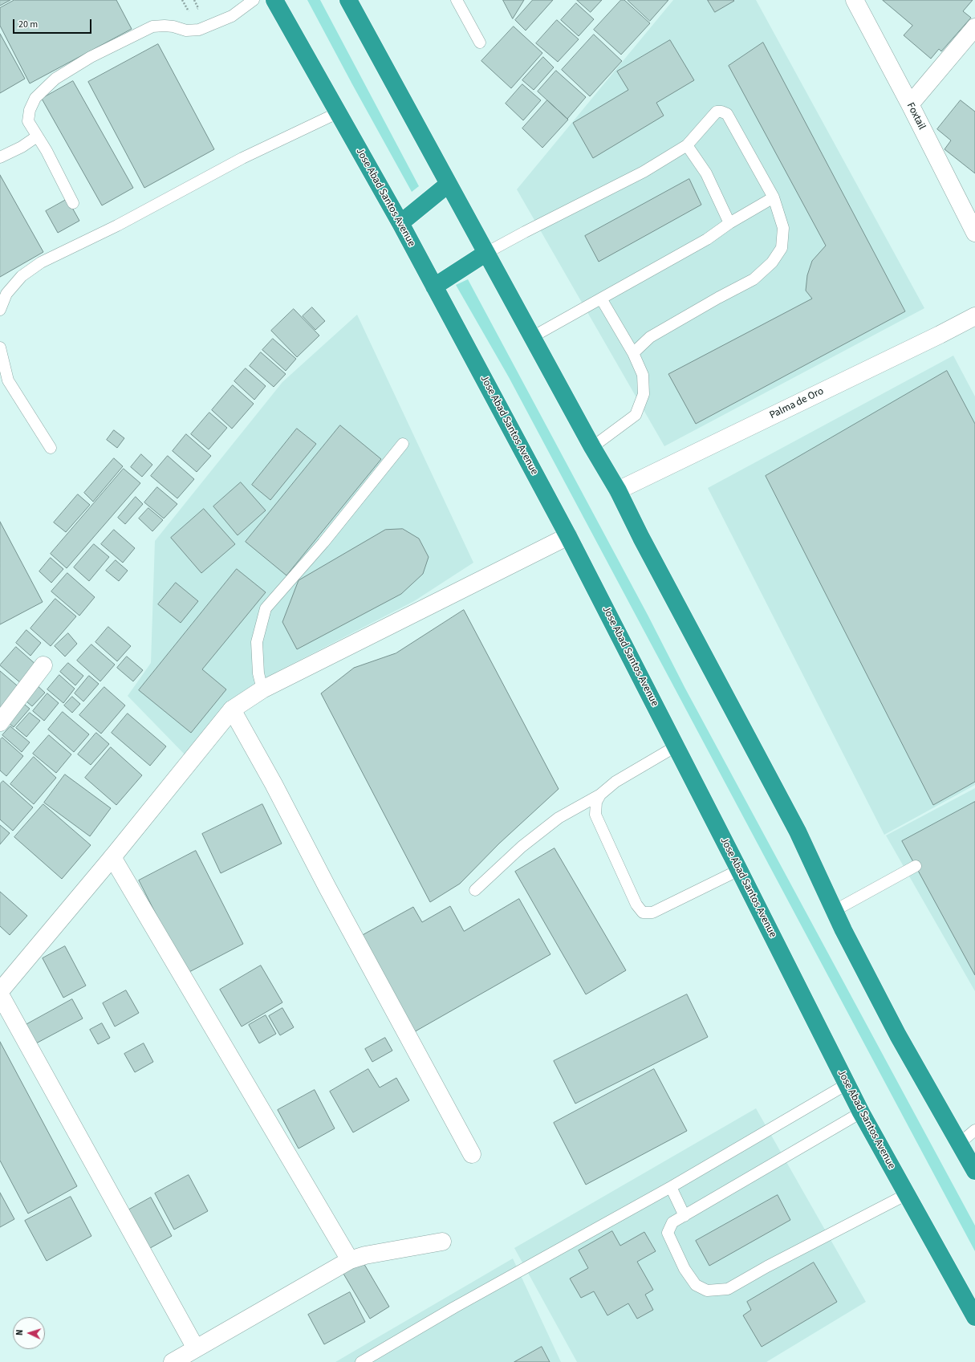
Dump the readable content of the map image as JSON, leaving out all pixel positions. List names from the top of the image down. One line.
{"streets":{"highway":["Jose Abad Santos Avenue"],"street":["Foxtail","Palma de Oro"]},"scale_bar":"20 m","north":"left"}
